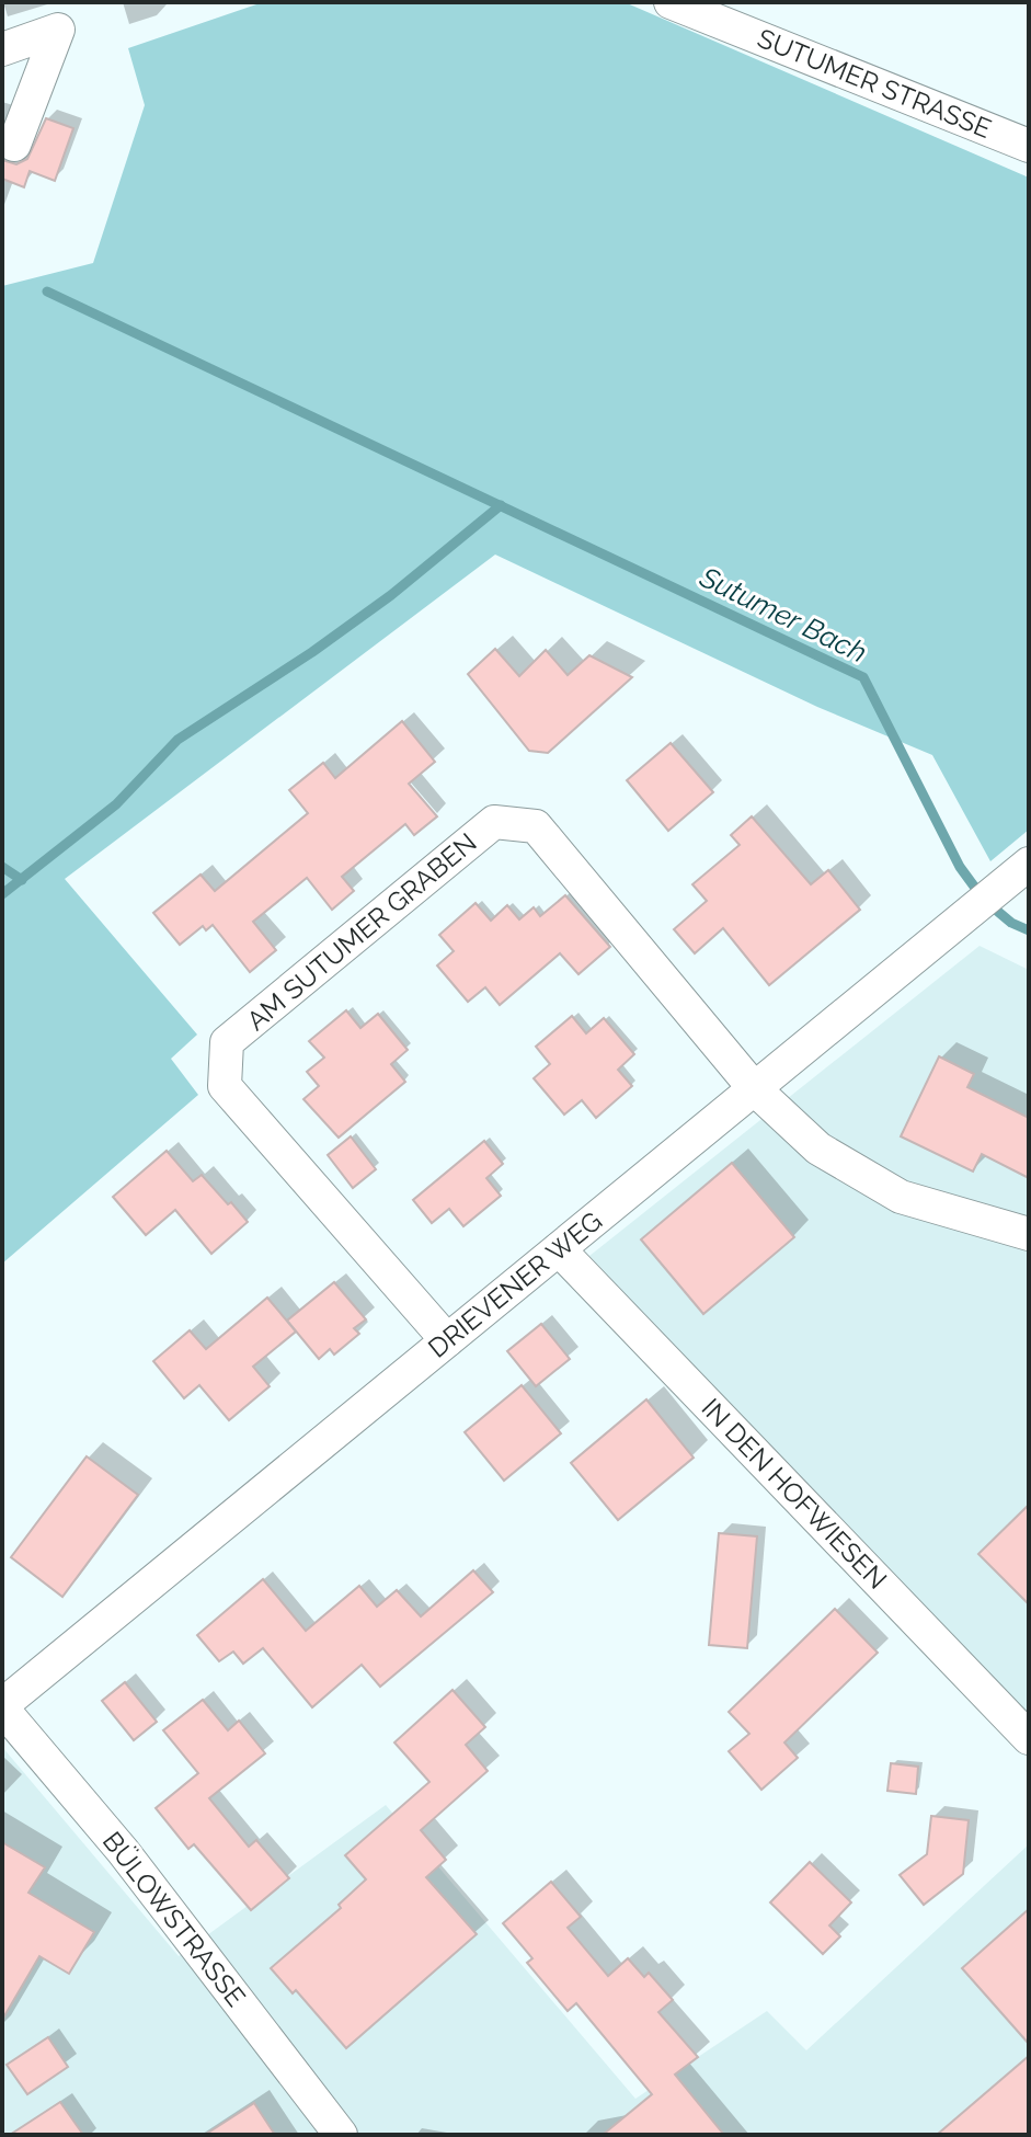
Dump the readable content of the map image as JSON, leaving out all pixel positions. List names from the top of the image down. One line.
{"streets":{"street":["SUTUMER STRASSE","AM SUTUMER GRABEN","DRIEVENER WEG","IN DEN HOFWIESEN","BÜLOWSTRASSE"]},"crossings":[["AM SUTUMER GRABEN","DRIEVENER WEG"],["DRIEVENER WEG","IN DEN HOFWIESEN"],["DRIEVENER WEG","BÜLOWSTRASSE"]],"water":["Sutumer Bach"]}
